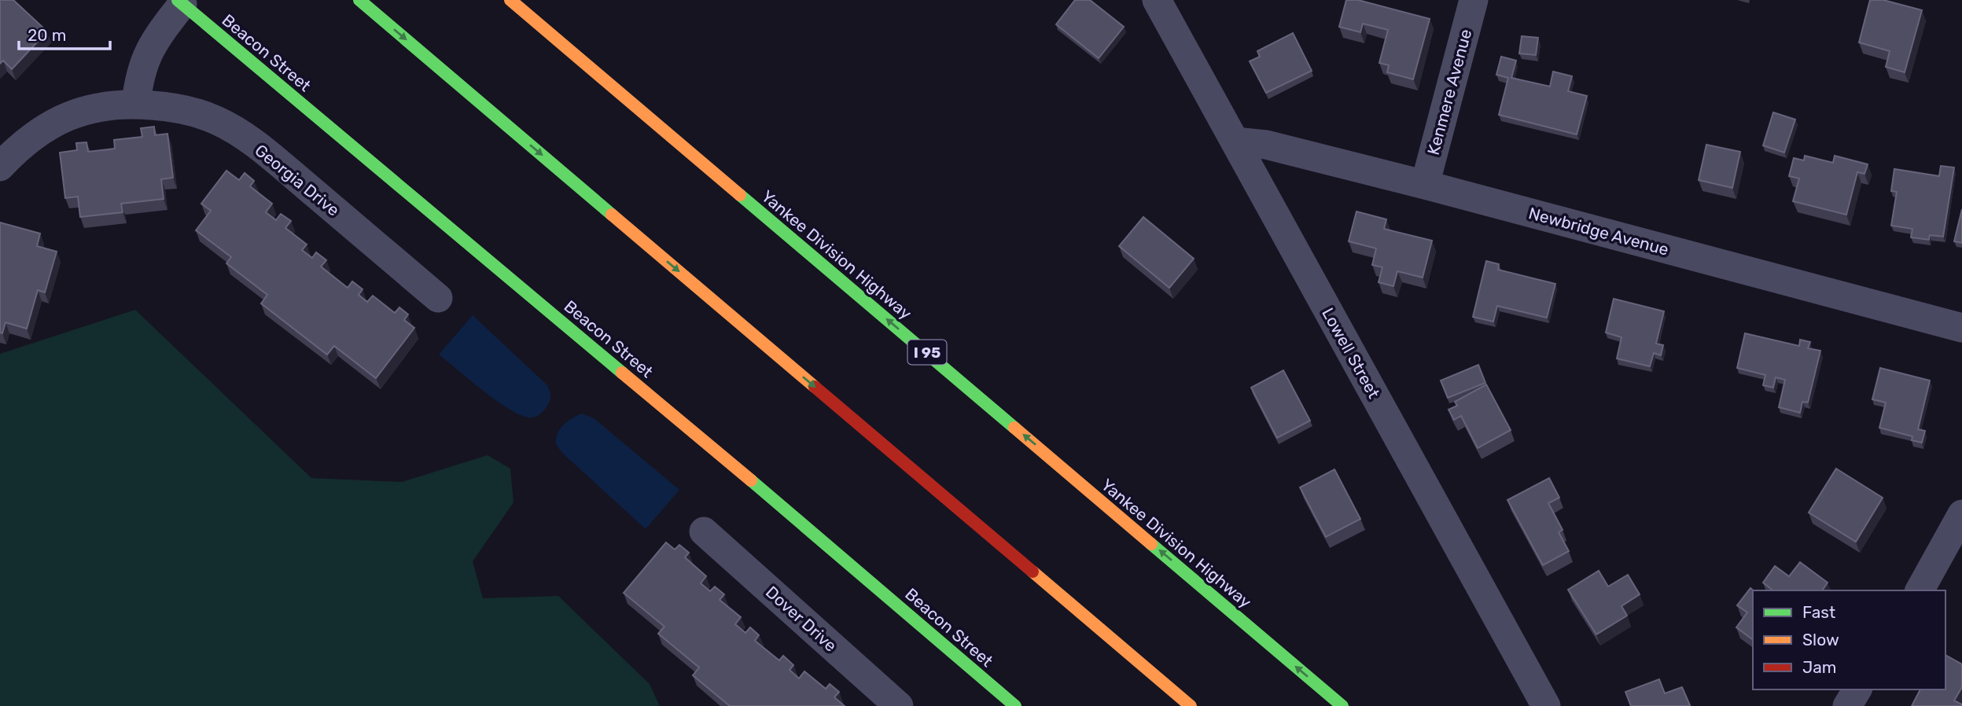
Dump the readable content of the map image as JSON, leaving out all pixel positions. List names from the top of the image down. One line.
{"streets":{"main road":["Beacon Street","Yankee Division Highway","I 95"],"street":["Kenmere Avenue","Georgia Drive","Newbridge Avenue","Lowell Street","Dover Drive"]},"crossings":[["Kenmere Avenue","Newbridge Avenue"],["Newbridge Avenue","Lowell Street"]],"legend":["Fast","Slow","Jam"],"scale_bar":"20 m"}
